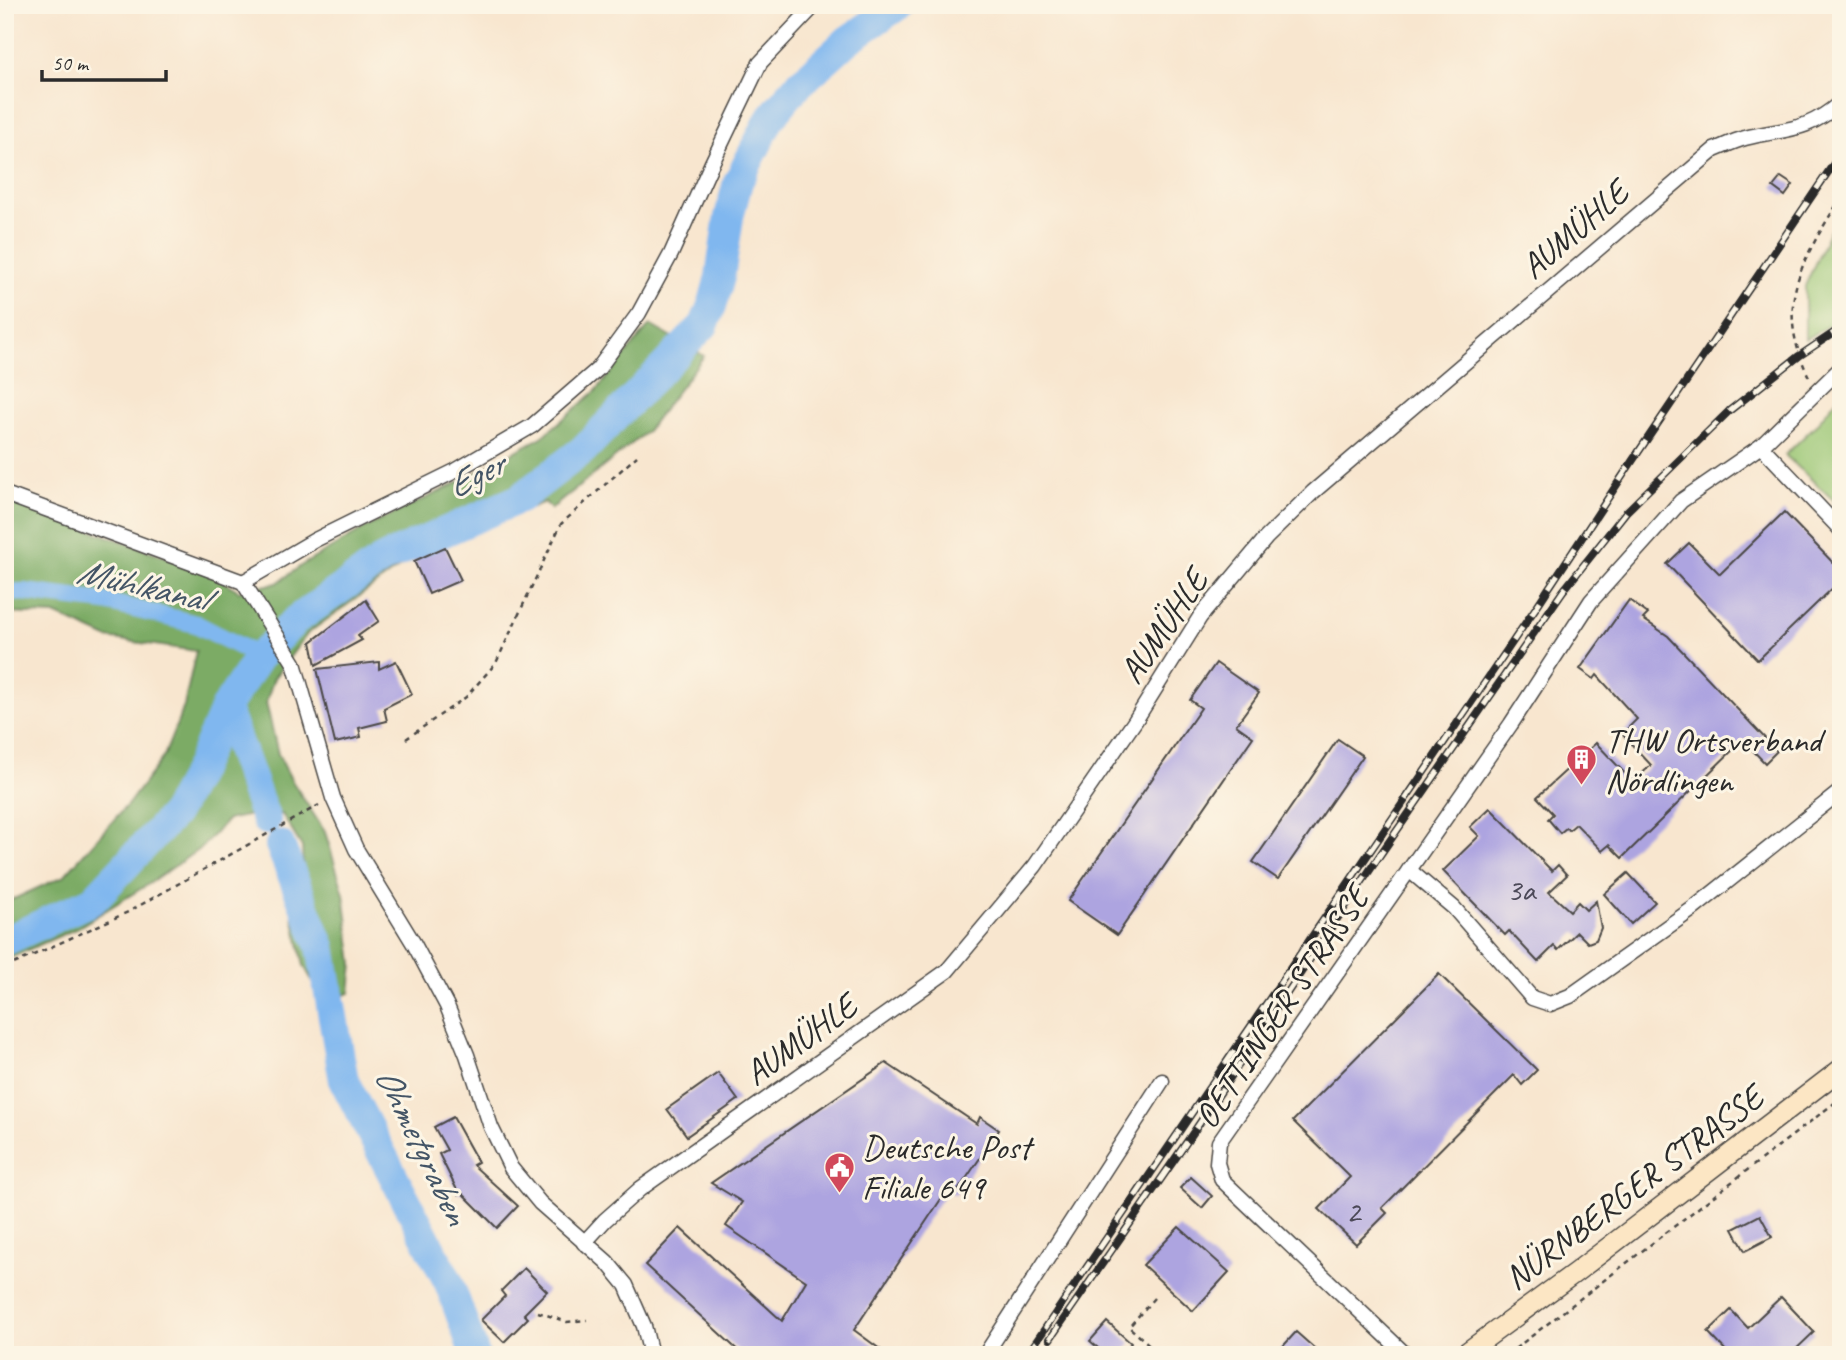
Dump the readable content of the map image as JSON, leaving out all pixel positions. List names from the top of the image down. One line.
{"streets":{"main road":["NÜRNBERGER STRASSE"],"street":["AUMÜHLE","OETTINGER STRASSE"]},"water":["Eger","Mühlkanal","Ohmetgraben"],"places":{"building":["THW Ortsverband Nördlingen"],"public building":["Deutsche Post Filiale 649"]},"house_numbers":["3a","2"],"scale_bar":"50 m"}
